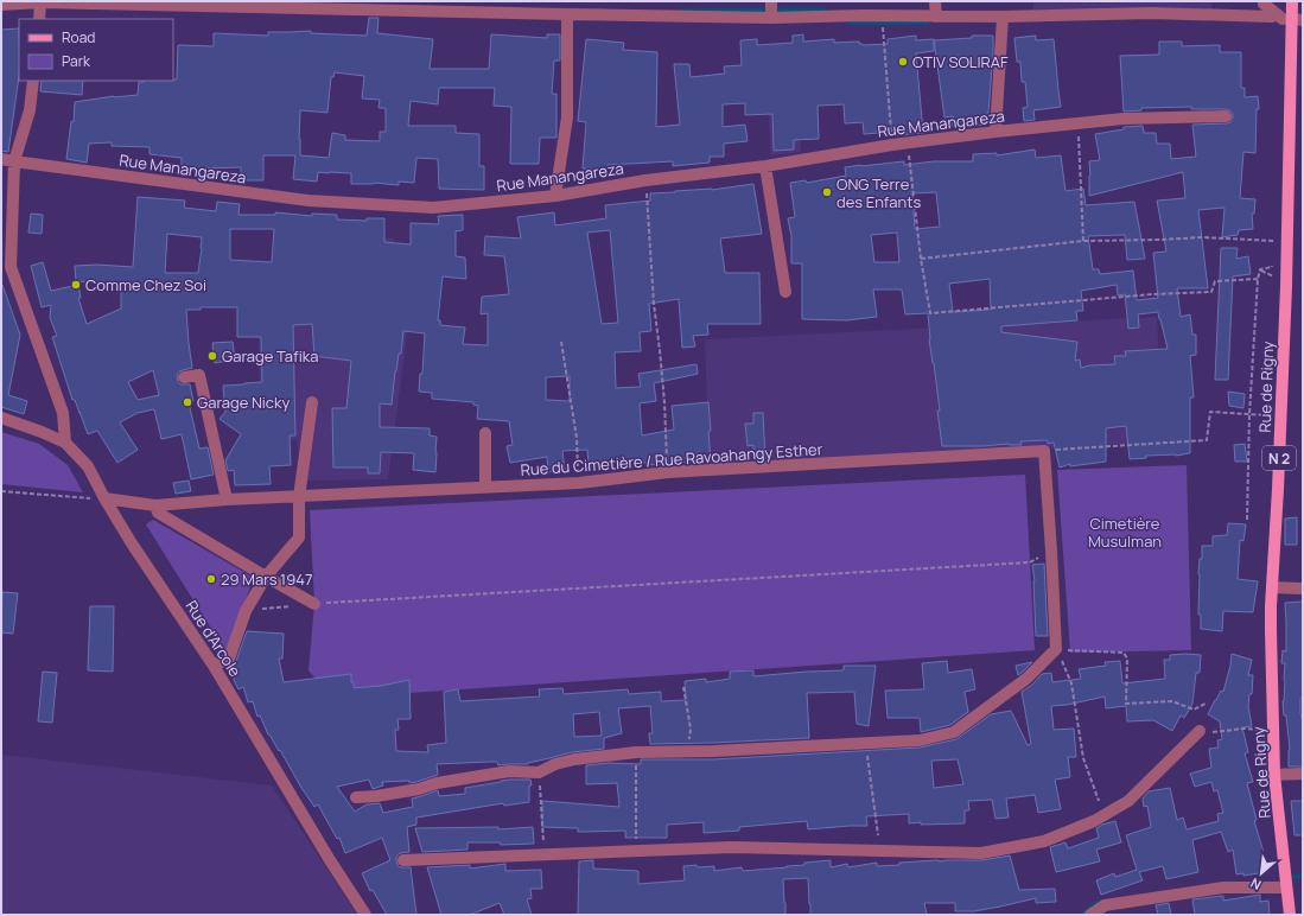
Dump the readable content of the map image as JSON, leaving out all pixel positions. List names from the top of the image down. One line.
{"streets":{"main road":["Rue de Rigny","N 2"],"street":["Rue Manangareza","Rue du Cimetière / Rue Ravoahangy Esther","Rue d'Arcole"]},"crossings":[["Rue du Cimetière / Rue Ravoahangy Esther","Rue d'Arcole"]],"parks":["Cimetière Musulman"],"places":["OTIV SOLIRAF","ONG Terre des Enfants","Comme Chez Soi","Garage Tafika","Garage Nicky","29 Mars 1947"],"legend":["Road","Park"],"north":"bottom left"}
